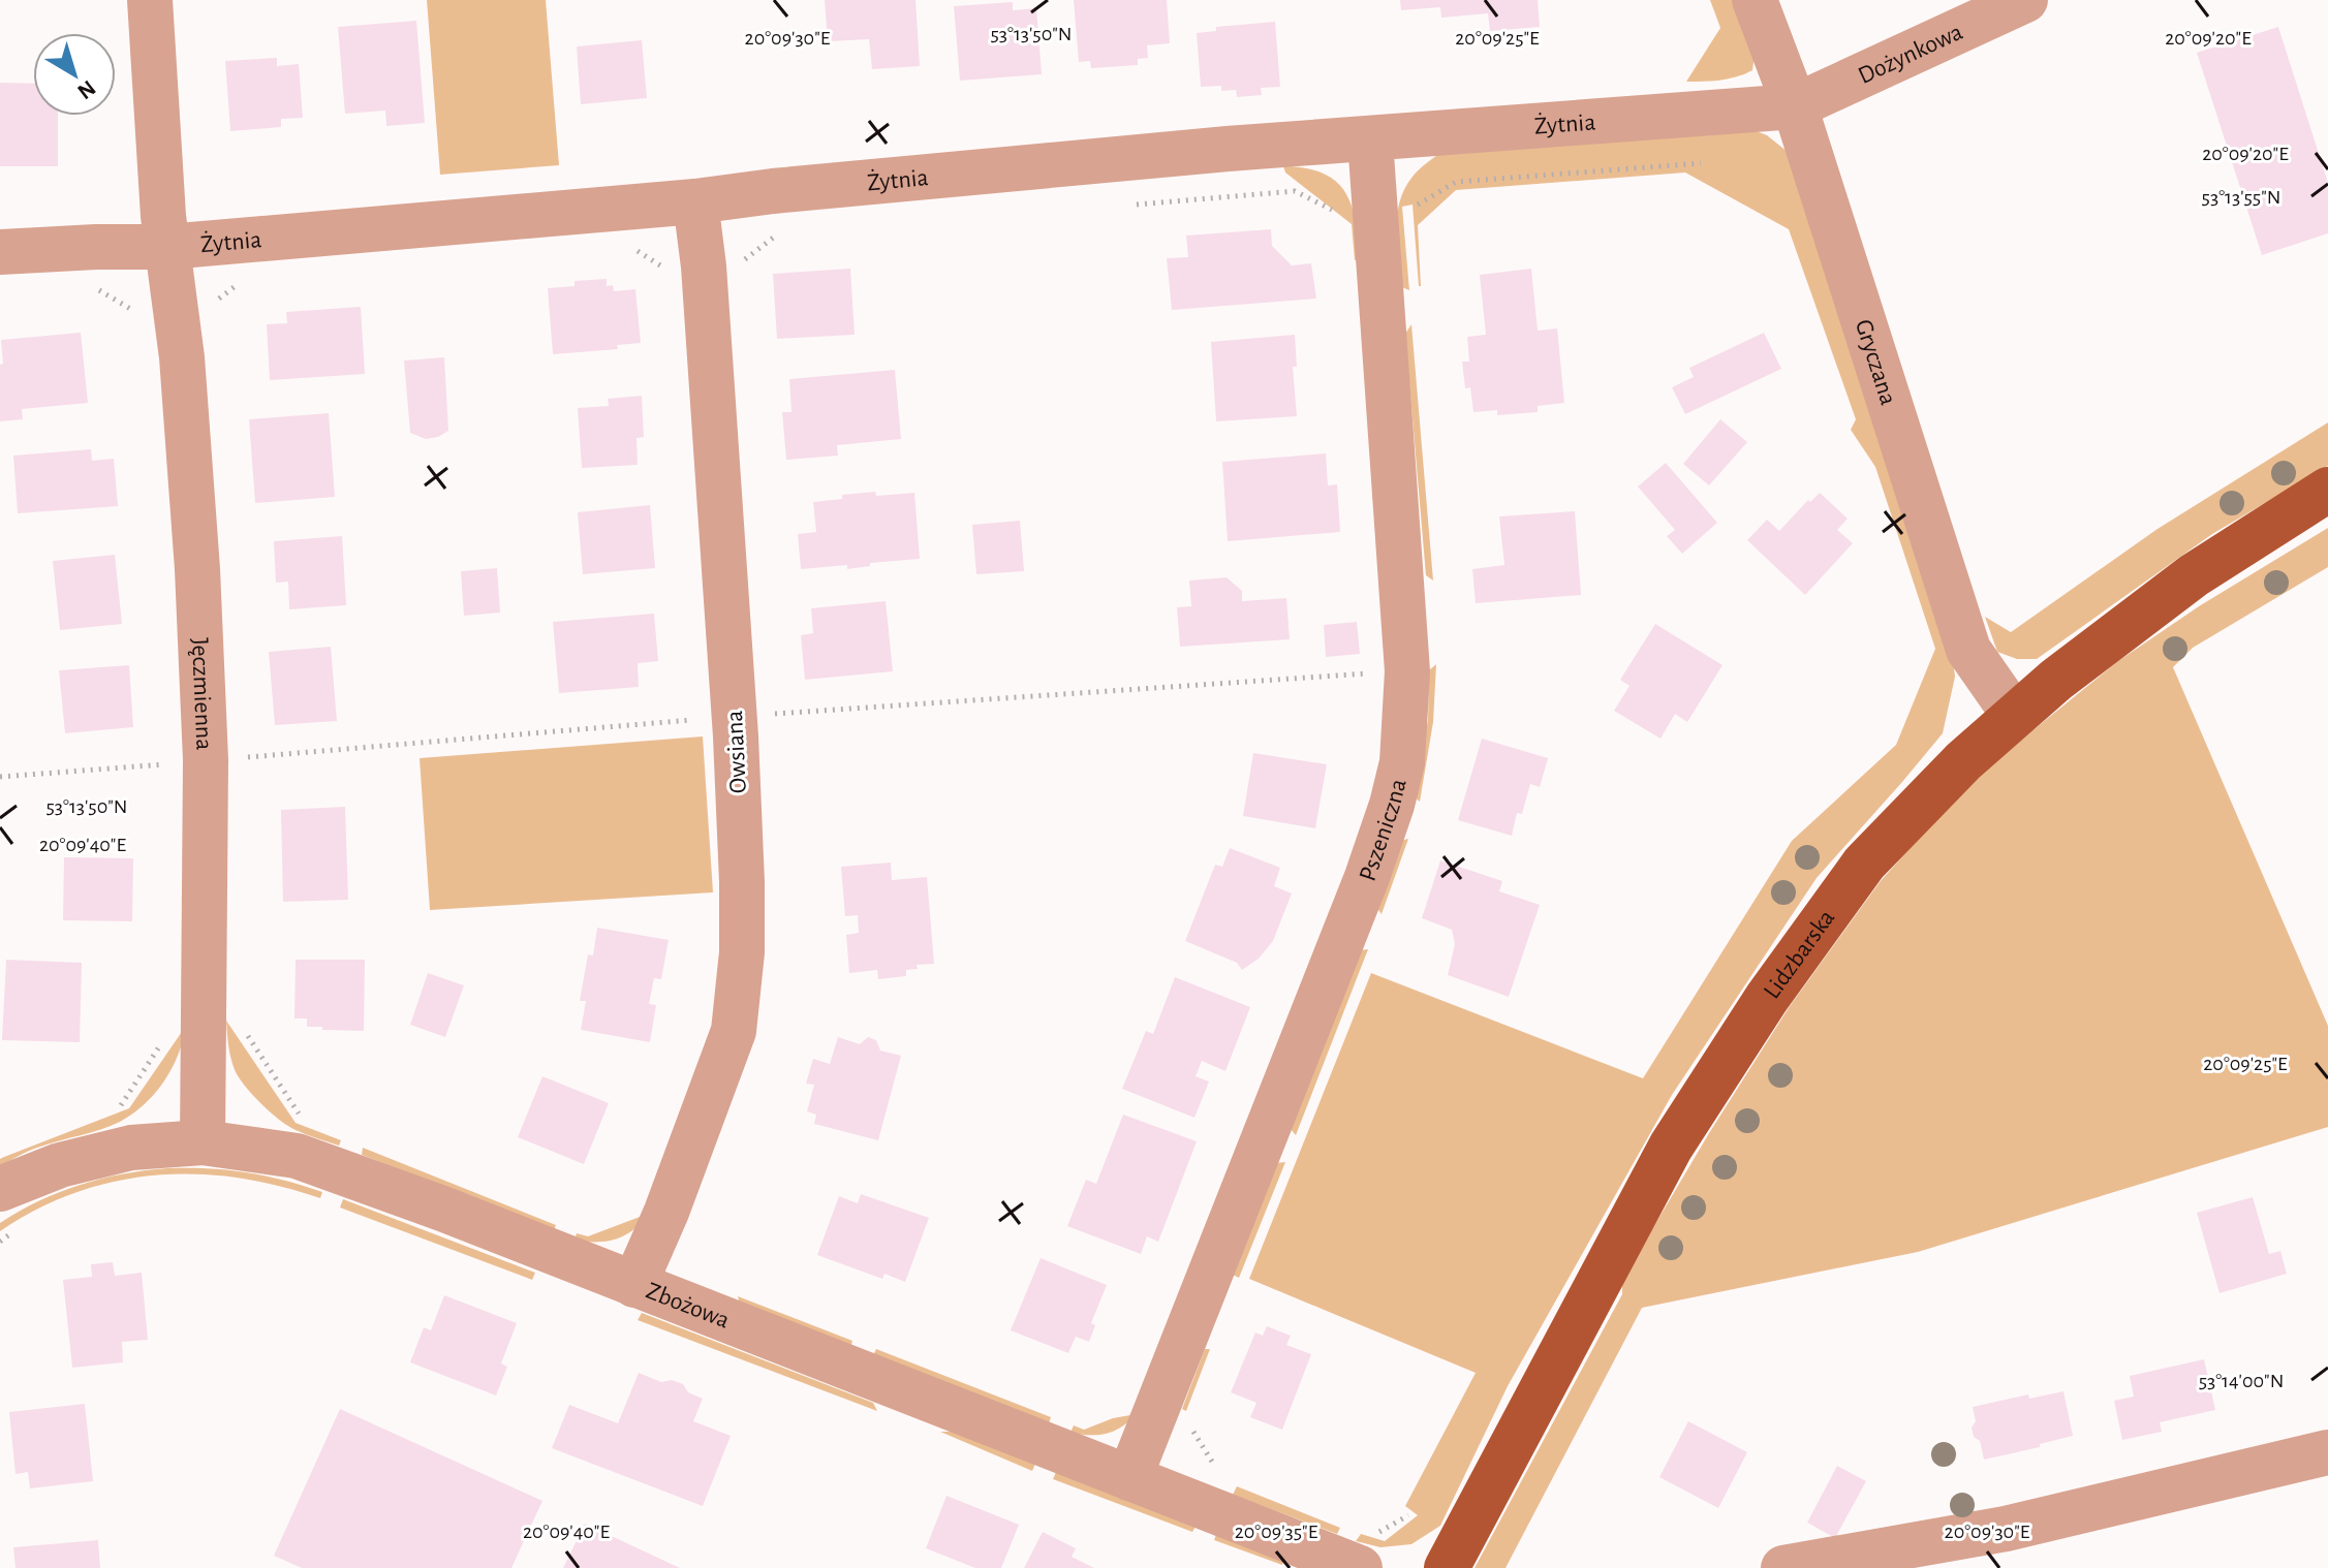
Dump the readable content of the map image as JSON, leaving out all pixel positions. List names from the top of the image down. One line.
{"streets":{"main road":["Lidzbarska"],"street":["Dożynkowa","Żytnia","Gryczana","Jęczmienna","Owsiana","Pszeniczna","Zbożowa"]},"crossings":[["Dożynkowa","Żytnia"],["Dożynkowa","Gryczana"],["Żytnia","Gryczana"],["Żytnia","Jęczmienna"],["Żytnia","Owsiana"],["Żytnia","Pszeniczna"],["Gryczana","Lidzbarska"],["Jęczmienna","Zbożowa"],["Owsiana","Zbożowa"],["Pszeniczna","Zbożowa"]],"north":"bottom right","coordinates":["53°13'50\"N","20°09'30\"E","20°09'25\"E","20°09'20\"E","53°13'55\"N","20°09'40\"E","53°14'00\"N","20°09'35\"E"]}
